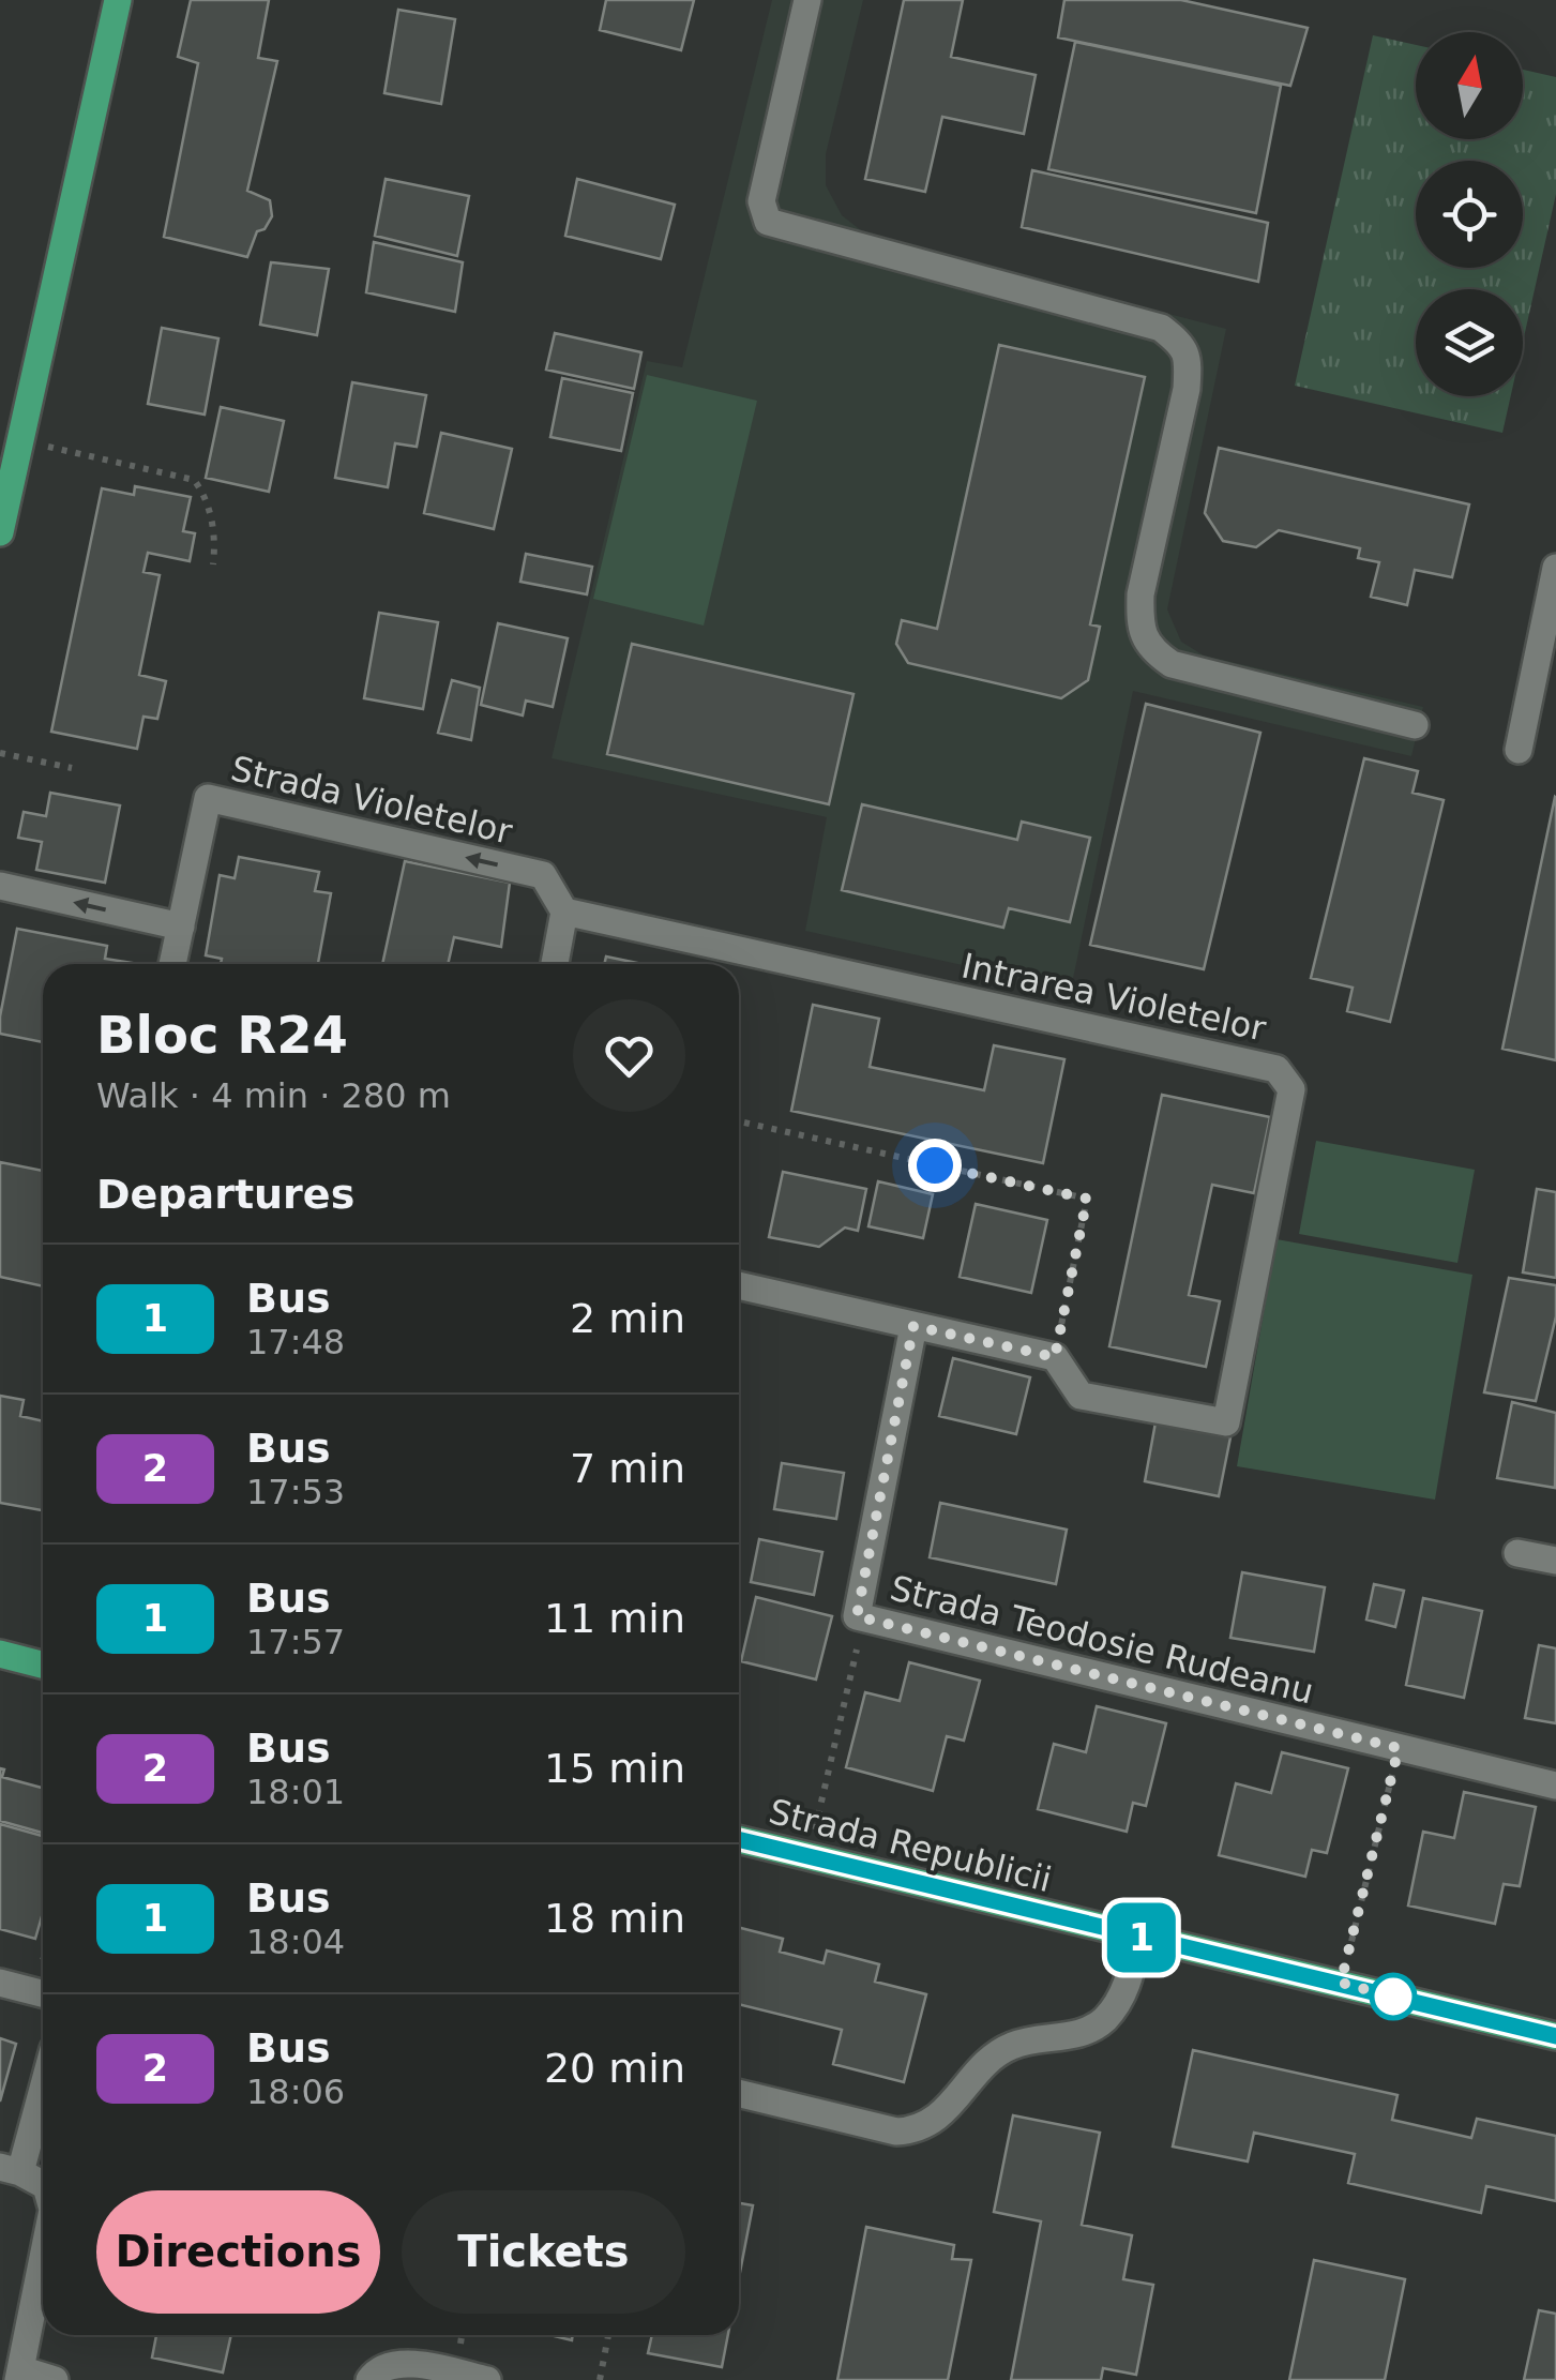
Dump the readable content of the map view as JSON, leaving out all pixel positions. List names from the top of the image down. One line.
{"streets":{"main road":["Strada Republicii"],"street":["Strada Violetelor","Intrarea Violetelor","Strada Teodosie Rudeanu"]},"crossings":[["Strada Violetelor","Intrarea Violetelor"]],"lines":["bus line 1"],"north":"top","page":{"on_map":"1","heading":[["Bloc R24","Walk · 4 min · 280 m"],"Departures"],"list":[{"mark":"1","name":"Bus","note":"17:48","value":"2 min"},{"mark":"2","name":"Bus","note":"17:53","value":"7 min"},{"mark":"1","name":"Bus","note":"17:57","value":"11 min"},{"mark":"2","name":"Bus","note":"18:01","value":"15 min"},{"mark":"1","name":"Bus","note":"18:04","value":"18 min"},{"mark":"2","name":"Bus","note":"18:06","value":"20 min"}],"buttons":["Directions","Tickets"]}}
